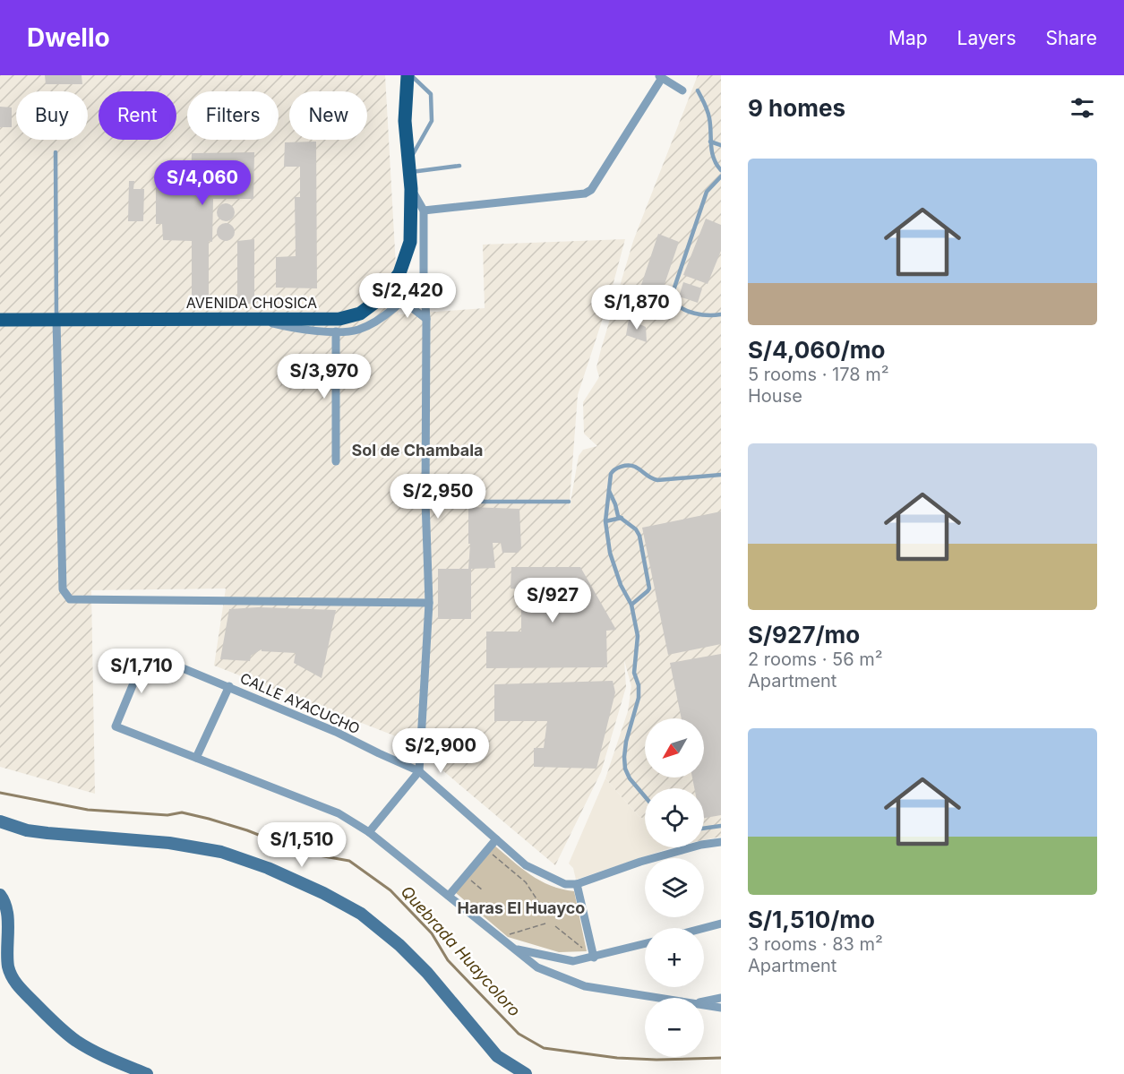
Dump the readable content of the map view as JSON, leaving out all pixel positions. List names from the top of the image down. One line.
{"streets":{"main road":["AVENIDA CHOSICA"],"street":["CALLE AYACUCHO"]},"districts":["Sol de Chambala","Haras El Huayco"],"water":["Quebrada Huaycoloro"],"north":"bottom left","page":{"header":"Dwello","nav":["Map","Layers","Share"],"heading":"9 homes","chip":["Buy","Rent","Filters","New"],"list":[{"name":"S/4,060/mo","note":"5 rooms · 178 m² · House"},{"name":"S/927/mo","note":"2 rooms · 56 m² · Apartment"},{"name":"S/1,510/mo","note":"3 rooms · 83 m² · Apartment"}],"price":["S/4,060","S/2,420","S/1,870","S/3,970","S/2,950","S/927","S/1,710","S/2,900","S/1,510"],"map_buttons":["+","−"]}}
